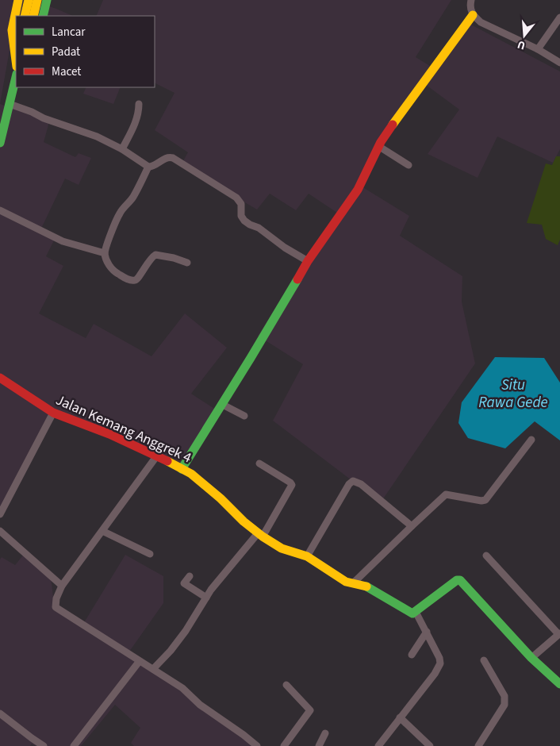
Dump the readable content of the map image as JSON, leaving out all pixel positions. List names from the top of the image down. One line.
{"streets":{"street":["Jalan Kemang Anggrek 4"]},"water":["Situ Rawa Gede"],"legend":["Lancar","Padat","Macet"],"north":"bottom"}
